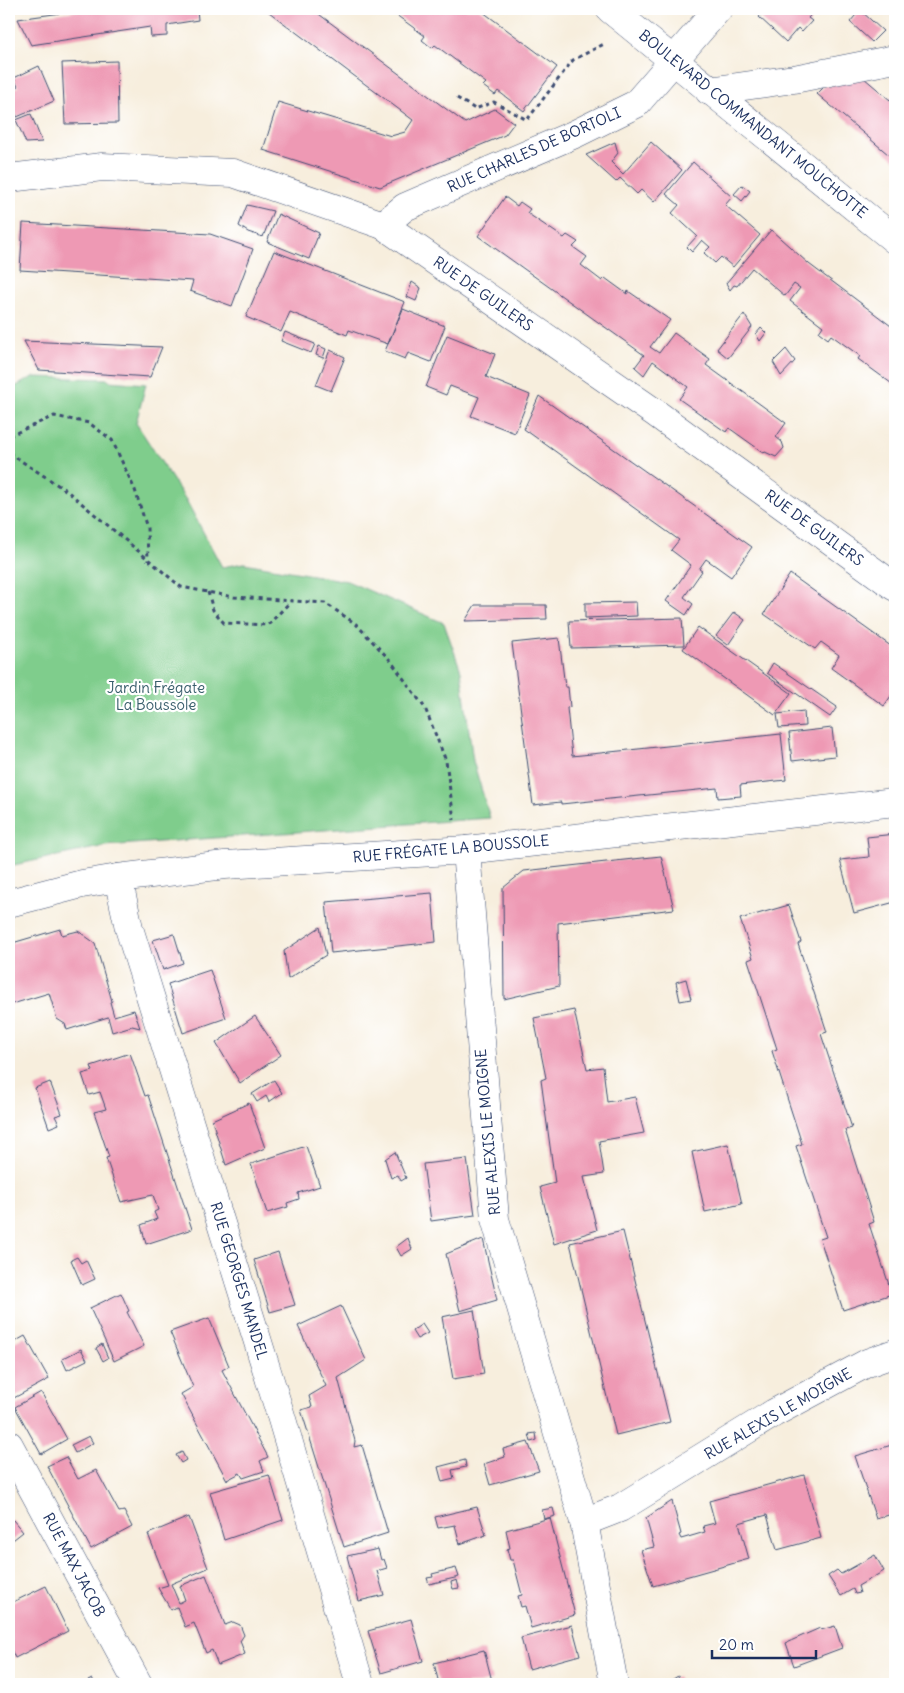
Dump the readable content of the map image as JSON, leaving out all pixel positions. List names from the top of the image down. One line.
{"streets":{"street":["BOULEVARD COMMANDANT MOUCHOTTE","RUE CHARLES DE BORTOLI","RUE DE GUILERS","RUE FRÉGATE LA BOUSSOLE","RUE ALEXIS LE MOIGNE","RUE GEORGES MANDEL","RUE MAX JACOB"]},"crossings":[["BOULEVARD COMMANDANT MOUCHOTTE","RUE CHARLES DE BORTOLI"],["RUE CHARLES DE BORTOLI","RUE DE GUILERS"],["RUE FRÉGATE LA BOUSSOLE","RUE ALEXIS LE MOIGNE"],["RUE FRÉGATE LA BOUSSOLE","RUE GEORGES MANDEL"]],"parks":["Jardin Frégate La Boussole"],"scale_bar":"20 m"}
